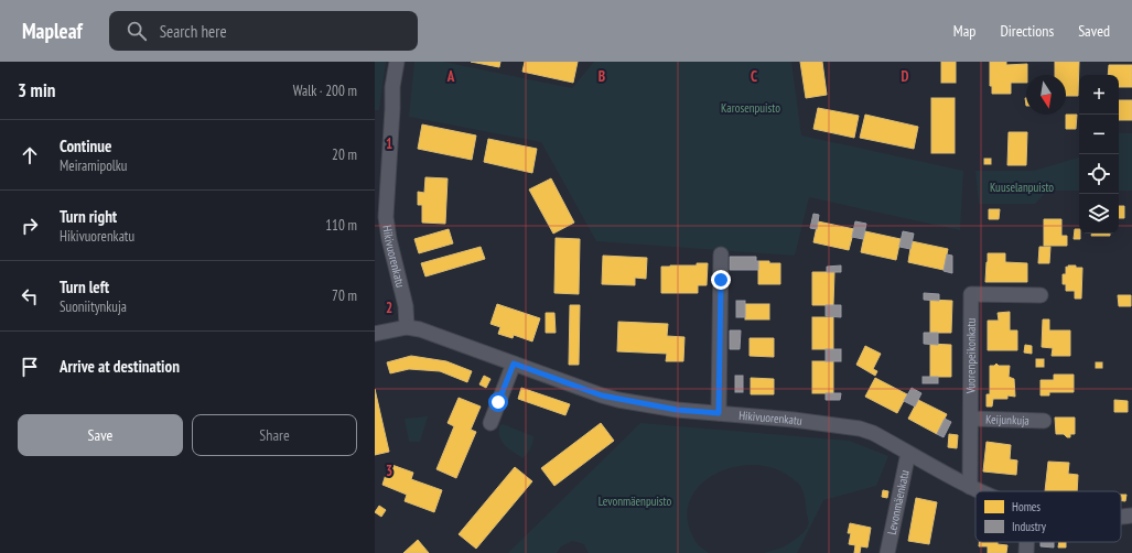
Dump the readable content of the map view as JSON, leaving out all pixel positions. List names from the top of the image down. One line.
{"streets":{"street":["Hikivuorenkatu","Vuorenpeikonkatu","Keijunkuja","Levonmäenkatu"]},"crossings":[["Hikivuorenkatu","Vuorenpeikonkatu"],["Hikivuorenkatu","Levonmäenkatu"],["Vuorenpeikonkatu","Keijunkuja"]],"parks":["Karosenpuisto","Kuuselanpuisto","Levonmäenpuisto"],"legend":["Homes","Industry"],"north":"bottom","page":{"header":"Mapleaf","search":"Search here","nav":["Map","Directions","Saved"],"heading":["3 min","Walk · 200 m"],"map_buttons":["+","−"],"list":[["Continue","Meiramipolku","20 m"],["Turn right","Hikivuorenkatu","110 m"],["Turn left","Suoniitynkuja","70 m"],"Arrive at destination"],"buttons":["Save","Share"]},"grid":{"columns":["A","B","C","D"],"rows":["1","2","3"]}}
